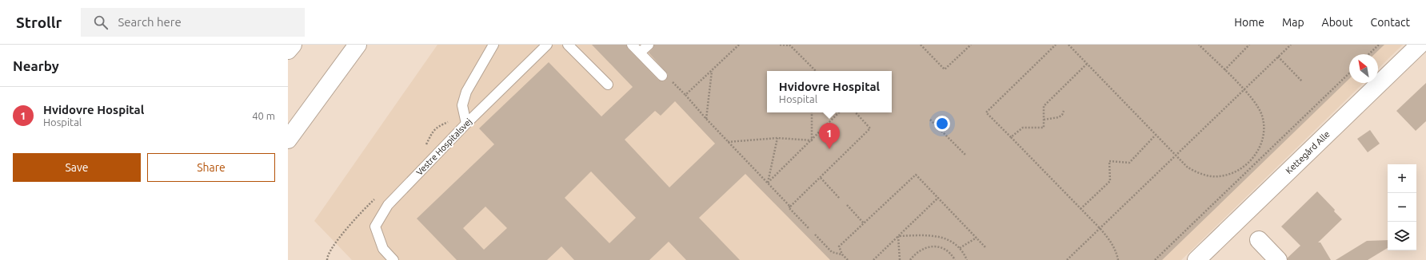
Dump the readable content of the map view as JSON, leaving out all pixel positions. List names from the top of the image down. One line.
{"streets":{"main road":["Kettegård Alle"],"lane":["Vestre Hospitalsvej"]},"north":"top left","page":{"header":"Strollr","search":"Search here","nav":["Home","Map","About","Contact"],"heading":"Nearby","popup":["Hvidovre Hospital","Hospital"],"list":[{"mark":"1","name":"Hvidovre Hospital","note":"Hospital","value":"40 m"}],"pins":"1","buttons":["Save","Share"],"map_buttons":["+","−"]}}
